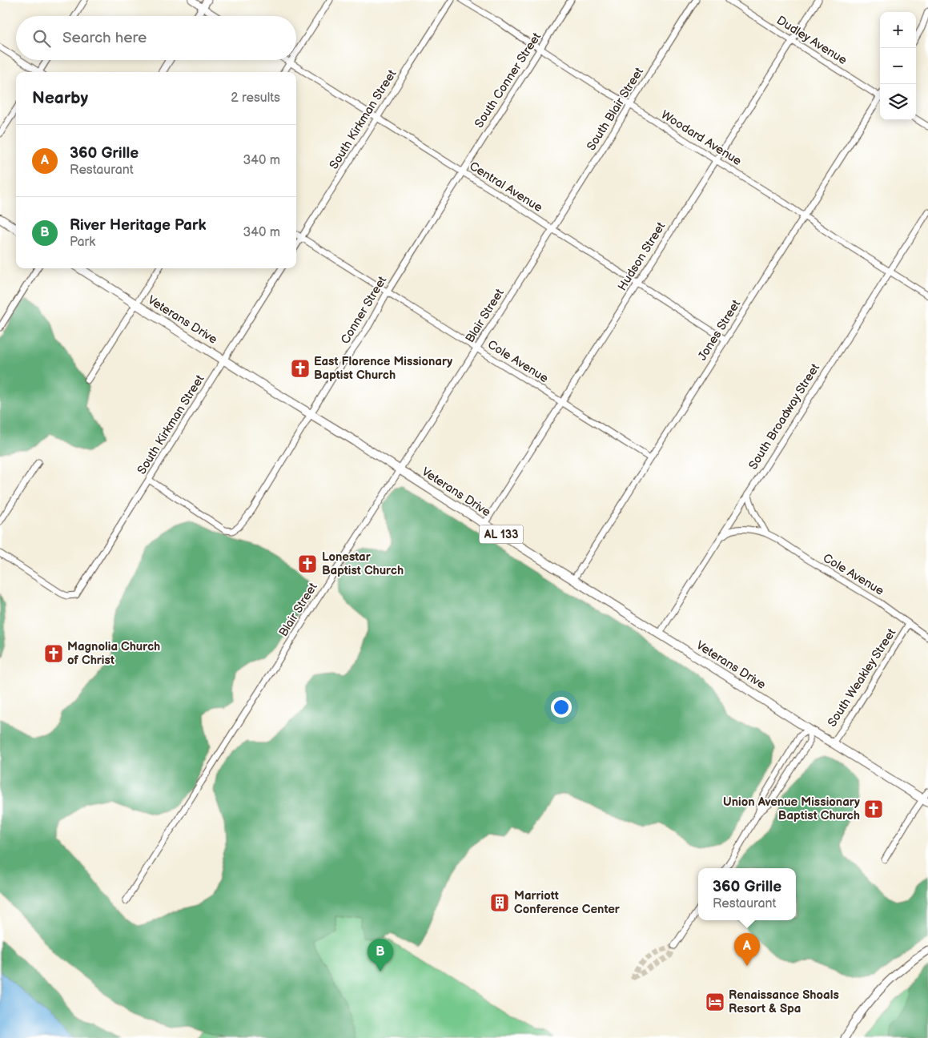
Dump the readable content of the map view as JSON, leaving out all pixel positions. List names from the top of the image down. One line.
{"streets":{"main road":["Veterans Drive","AL 133"],"street":["Dudley Avenue","South Conner Street","South Blair Street","South Kirkman Street","Woodard Avenue","Central Avenue","Hudson Street","Conner Street","Blair Street","Jones Street","Cole Avenue","South Broadway Street","South Weakley Street"]},"crossings":[["Dudley Avenue","Hudson Street"],["South Conner Street","Woodard Avenue"],["South Conner Street","Central Avenue"],["South Conner Street","Conner Street"],["South Blair Street","Woodard Avenue"],["South Blair Street","Central Avenue"],["South Blair Street","Blair Street"],["South Kirkman Street","Central Avenue"],["South Kirkman Street","Conner Street"],["South Kirkman Street","Veterans Drive"],["South Kirkman Street","Cole Avenue"],["Woodard Avenue","Hudson Street"],["Woodard Avenue","Jones Street"],["Woodard Avenue","South Broadway Street"],["Central Avenue","Hudson Street"],["Central Avenue","Conner Street"],["Central Avenue","Blair Street"],["Central Avenue","Jones Street"],["Hudson Street","Veterans Drive"],["Hudson Street","Cole Avenue"],["Conner Street","Veterans Drive"],["Conner Street","Cole Avenue"],["Blair Street","Veterans Drive"],["Blair Street","Cole Avenue"],["Veterans Drive","Jones Street"],["Veterans Drive","South Broadway Street"],["Veterans Drive","South Weakley Street"],["Jones Street","Cole Avenue"],["Cole Avenue","South Broadway Street"],["Cole Avenue","South Weakley Street"]],"places":{"church":["East Florence Missionary Baptist Church","Lonestar Baptist Church","Magnolia Church of Christ","Union Avenue Missionary Baptist Church"],"building":["Marriott Conference Center"],"hotel":["Renaissance Shoals Resort & Spa"]},"page":{"map_buttons":["+","−"],"search":"Search here","heading":["Nearby","2 results"],"list":[{"mark":"A","name":"360 Grille","note":"Restaurant","value":"340 m"},{"mark":"B","name":"River Heritage Park","note":"Park","value":"340 m"}],"popup":["360 Grille","Restaurant"],"pins":["A","B"]}}
